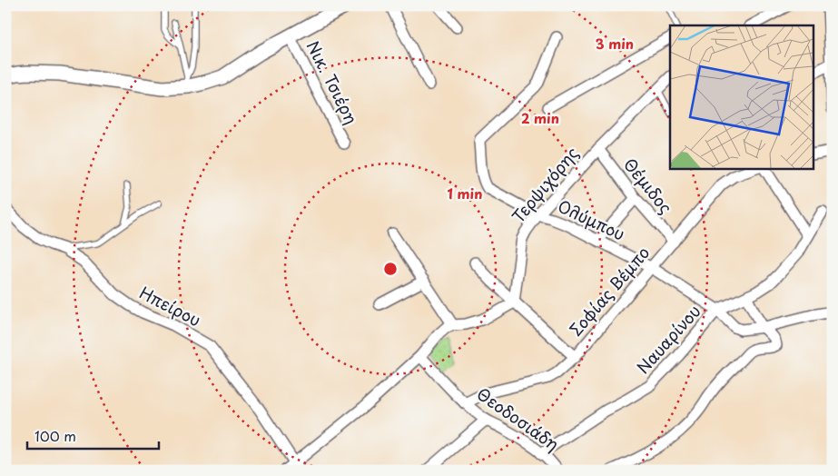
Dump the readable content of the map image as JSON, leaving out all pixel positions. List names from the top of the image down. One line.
{"streets":{"street":["Νικ. Τσιέρη","Τερψιχόρης","Θέμιδος","Ολύμπου","Σοφίας Βέμπο","Ηπείρου","Ναυαρίνου","Θεοδοσιάδη"]},"crossings":[["Τερψιχόρης","Θέμιδος"],["Τερψιχόρης","Ολύμπου"],["Θέμιδος","Σοφίας Βέμπο"],["Ολύμπου","Σοφίας Βέμπο"],["Ολύμπου","Ναυαρίνου"],["Σοφίας Βέμπο","Θεοδοσιάδη"],["Ναυαρίνου","Θεοδοσιάδη"]],"scale_bar":"100 m","rings":["3 min","2 min","1 min"]}
